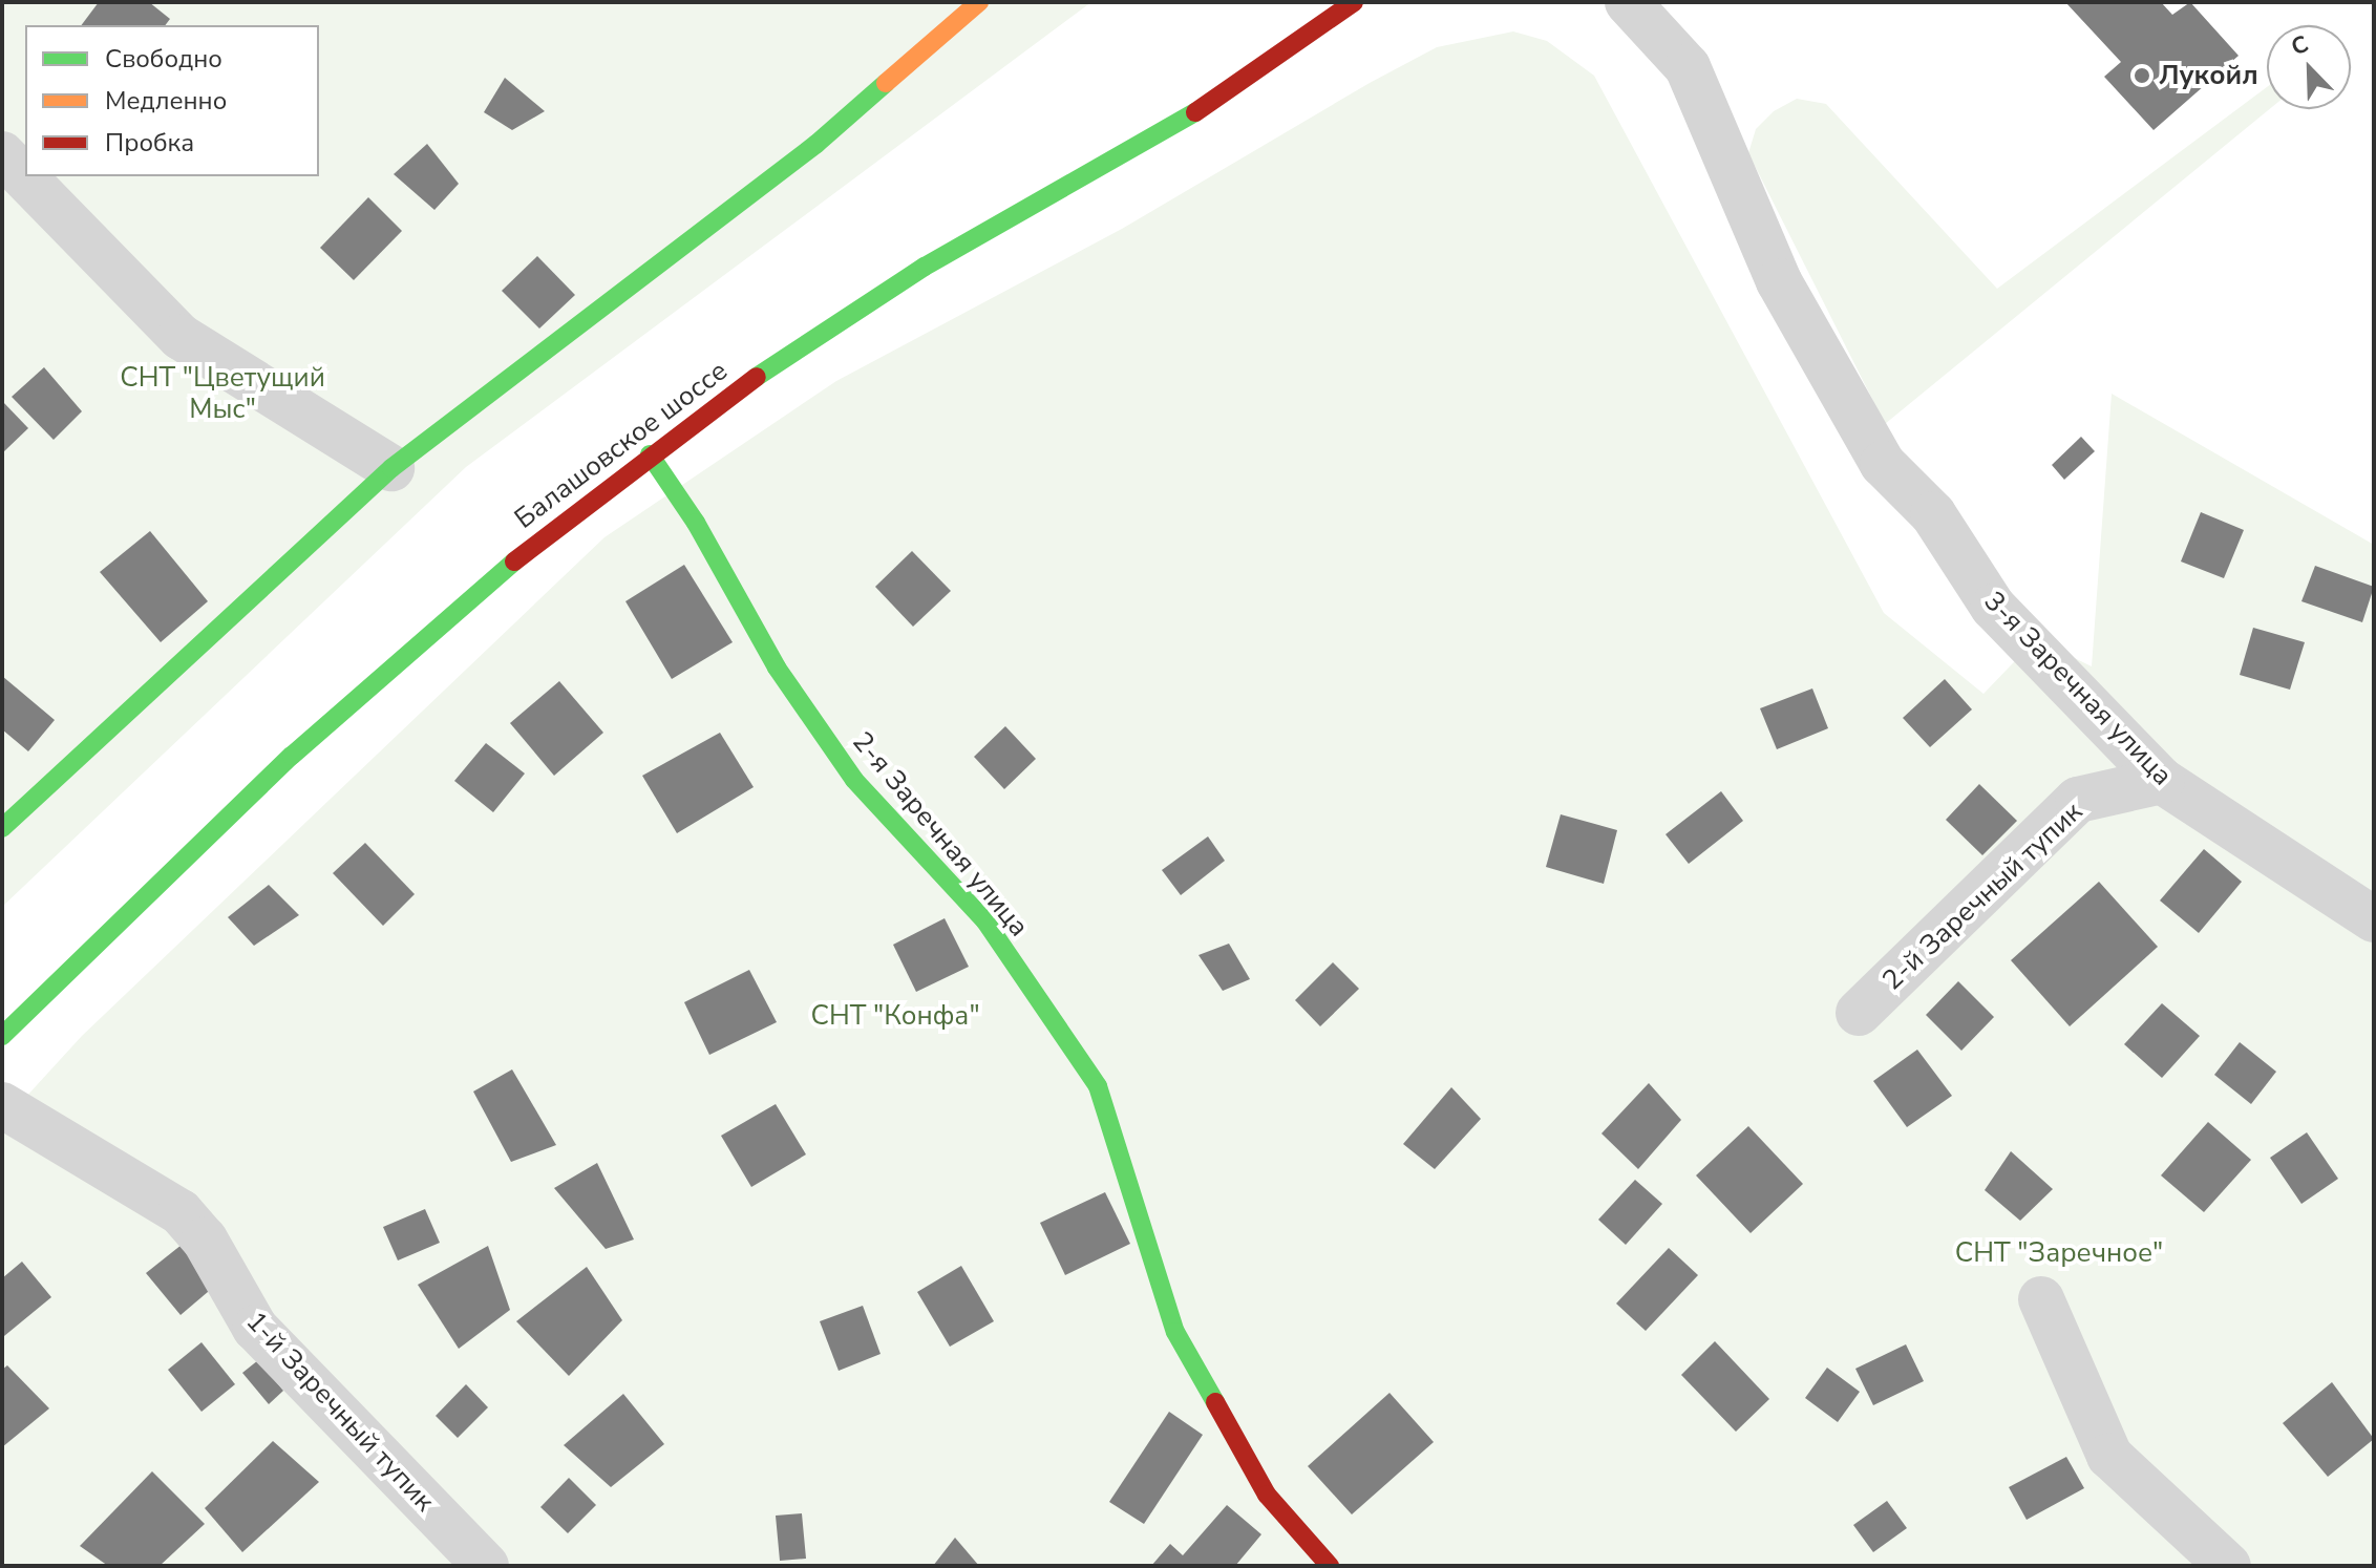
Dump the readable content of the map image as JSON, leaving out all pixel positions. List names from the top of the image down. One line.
{"streets":{"street":["Балашовское шоссе","3-я Заречная улица","2-я Заречная улица","2-й Заречный тупик","1-й Заречный тупик"]},"crossings":[["Балашовское шоссе","2-я Заречная улица"],["3-я Заречная улица","2-й Заречный тупик"]],"parks":["СНТ \"Цветущий Мыс\"","СНТ \"Конфа\"","СНТ \"Заречное\""],"places":["Лукойл"],"legend":["Свободно","Медленно","Пробка"],"north":"top left"}
